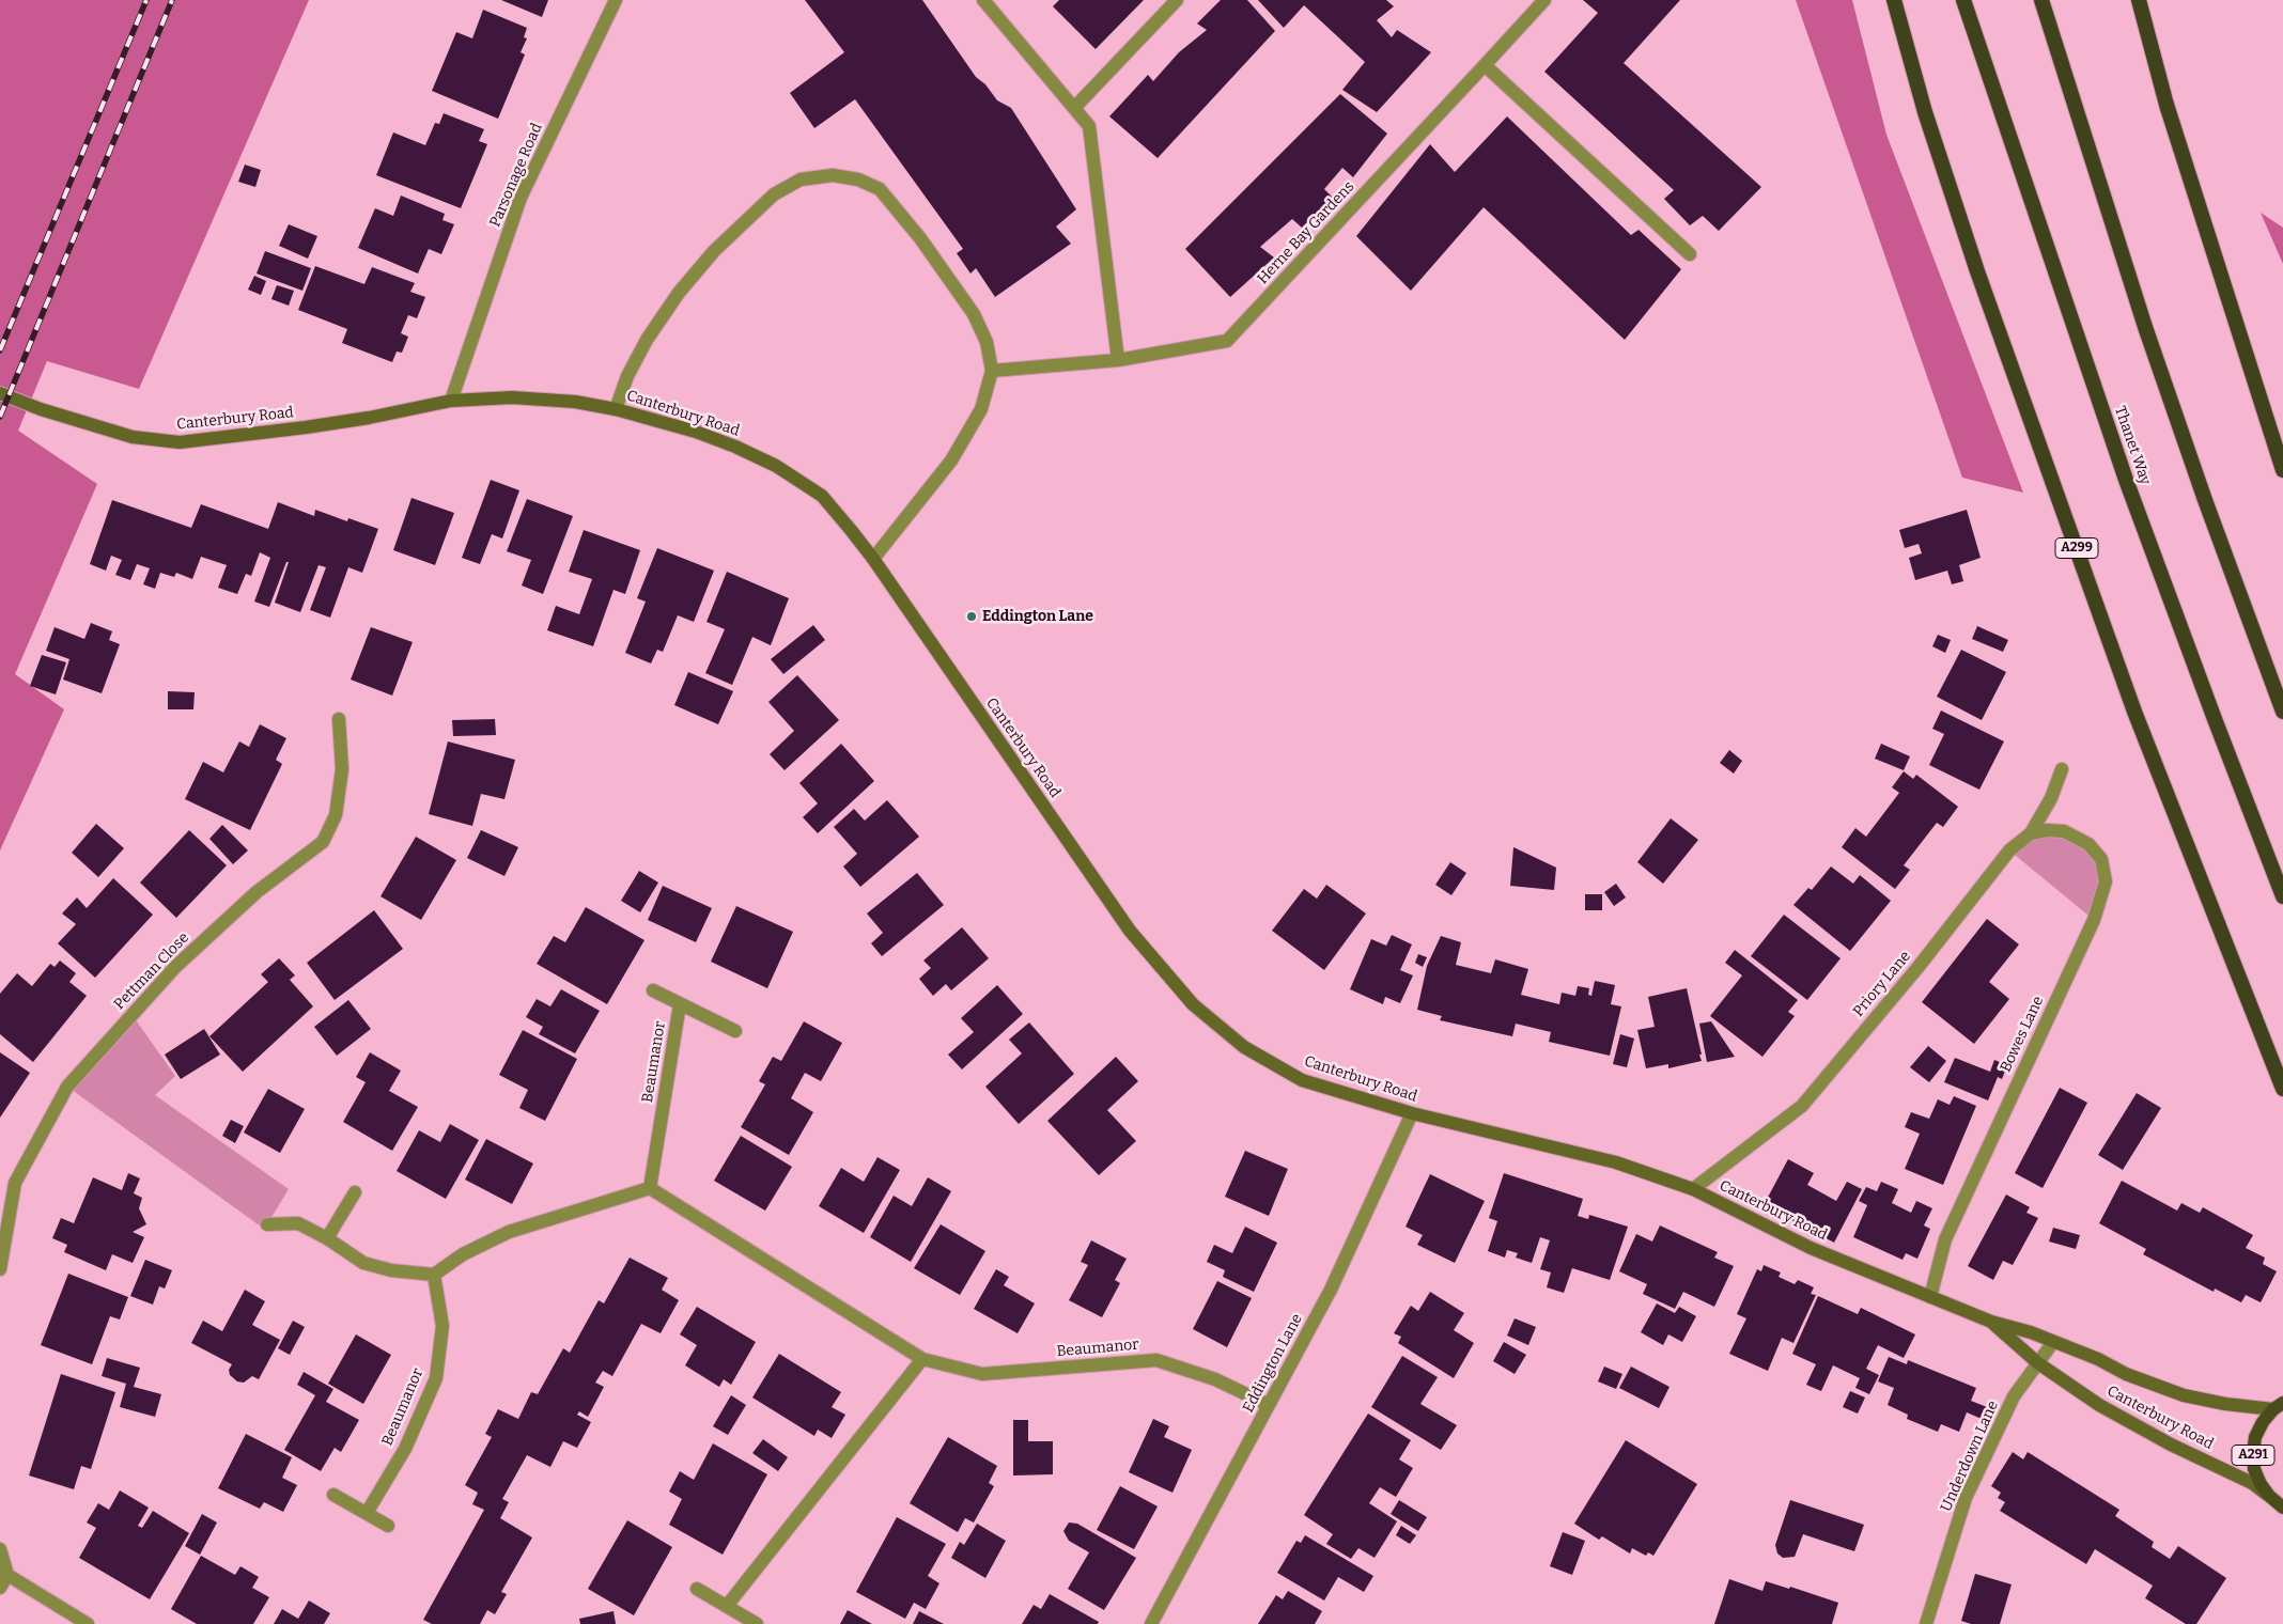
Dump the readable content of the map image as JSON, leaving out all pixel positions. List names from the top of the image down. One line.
{"streets":{"highway":["Thanet Way","A299"],"main road":["Canterbury Road","A291"],"street":["Parsonage Road","Herne Bay Gardens","Pettman Close","Priory Lane","Bowes Lane","Beaumanor","Eddington Lane","Underdown Lane"]},"crossings":[["Parsonage Road","Canterbury Road"],["Canterbury Road","Priory Lane"],["Canterbury Road","Bowes Lane"],["Canterbury Road","Eddington Lane"],["Canterbury Road","A291"],["Canterbury Road","Underdown Lane"],["Priory Lane","Bowes Lane"],["Beaumanor","Eddington Lane"]],"places":["Eddington Lane"]}
